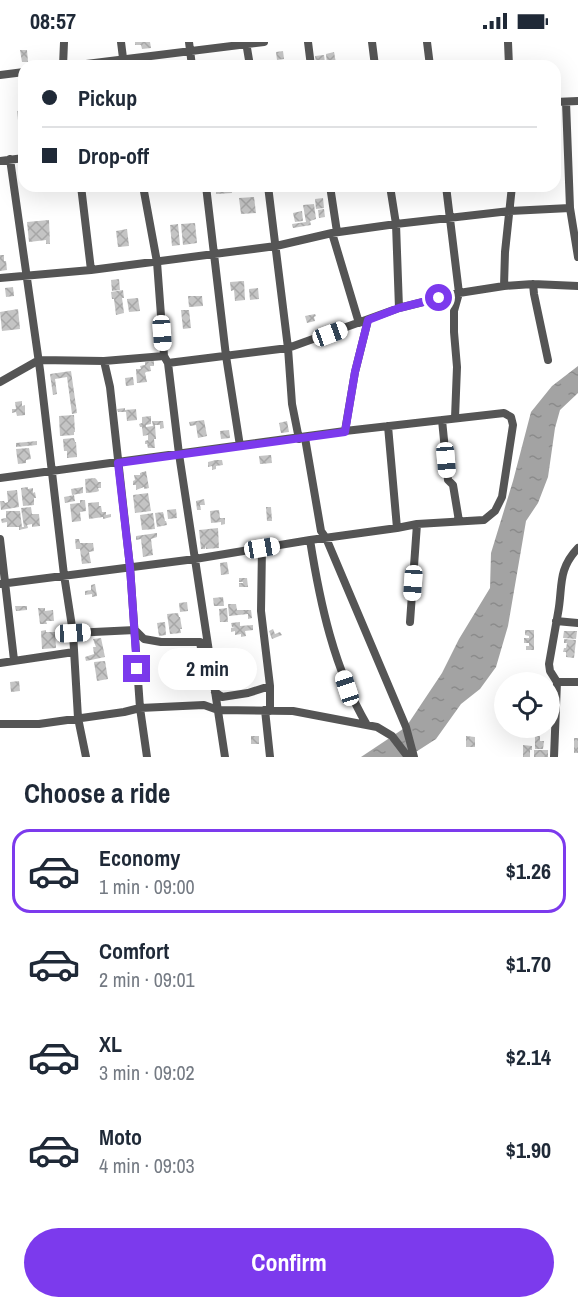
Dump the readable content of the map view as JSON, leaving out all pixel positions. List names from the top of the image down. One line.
{"page":{"status":"08:57","banner":["Pickup","Drop-off"],"bubble":"2 min","heading":"Choose a ride","list":[{"name":"Economy","note":"1 min · 09:00","value":"$1.26"},{"name":"Comfort","note":"2 min · 09:01","value":"$1.70"},{"name":"XL","note":"3 min · 09:02","value":"$2.14"},{"name":"Moto","note":"4 min · 09:03","value":"$1.90"}],"buttons":"Confirm"}}
